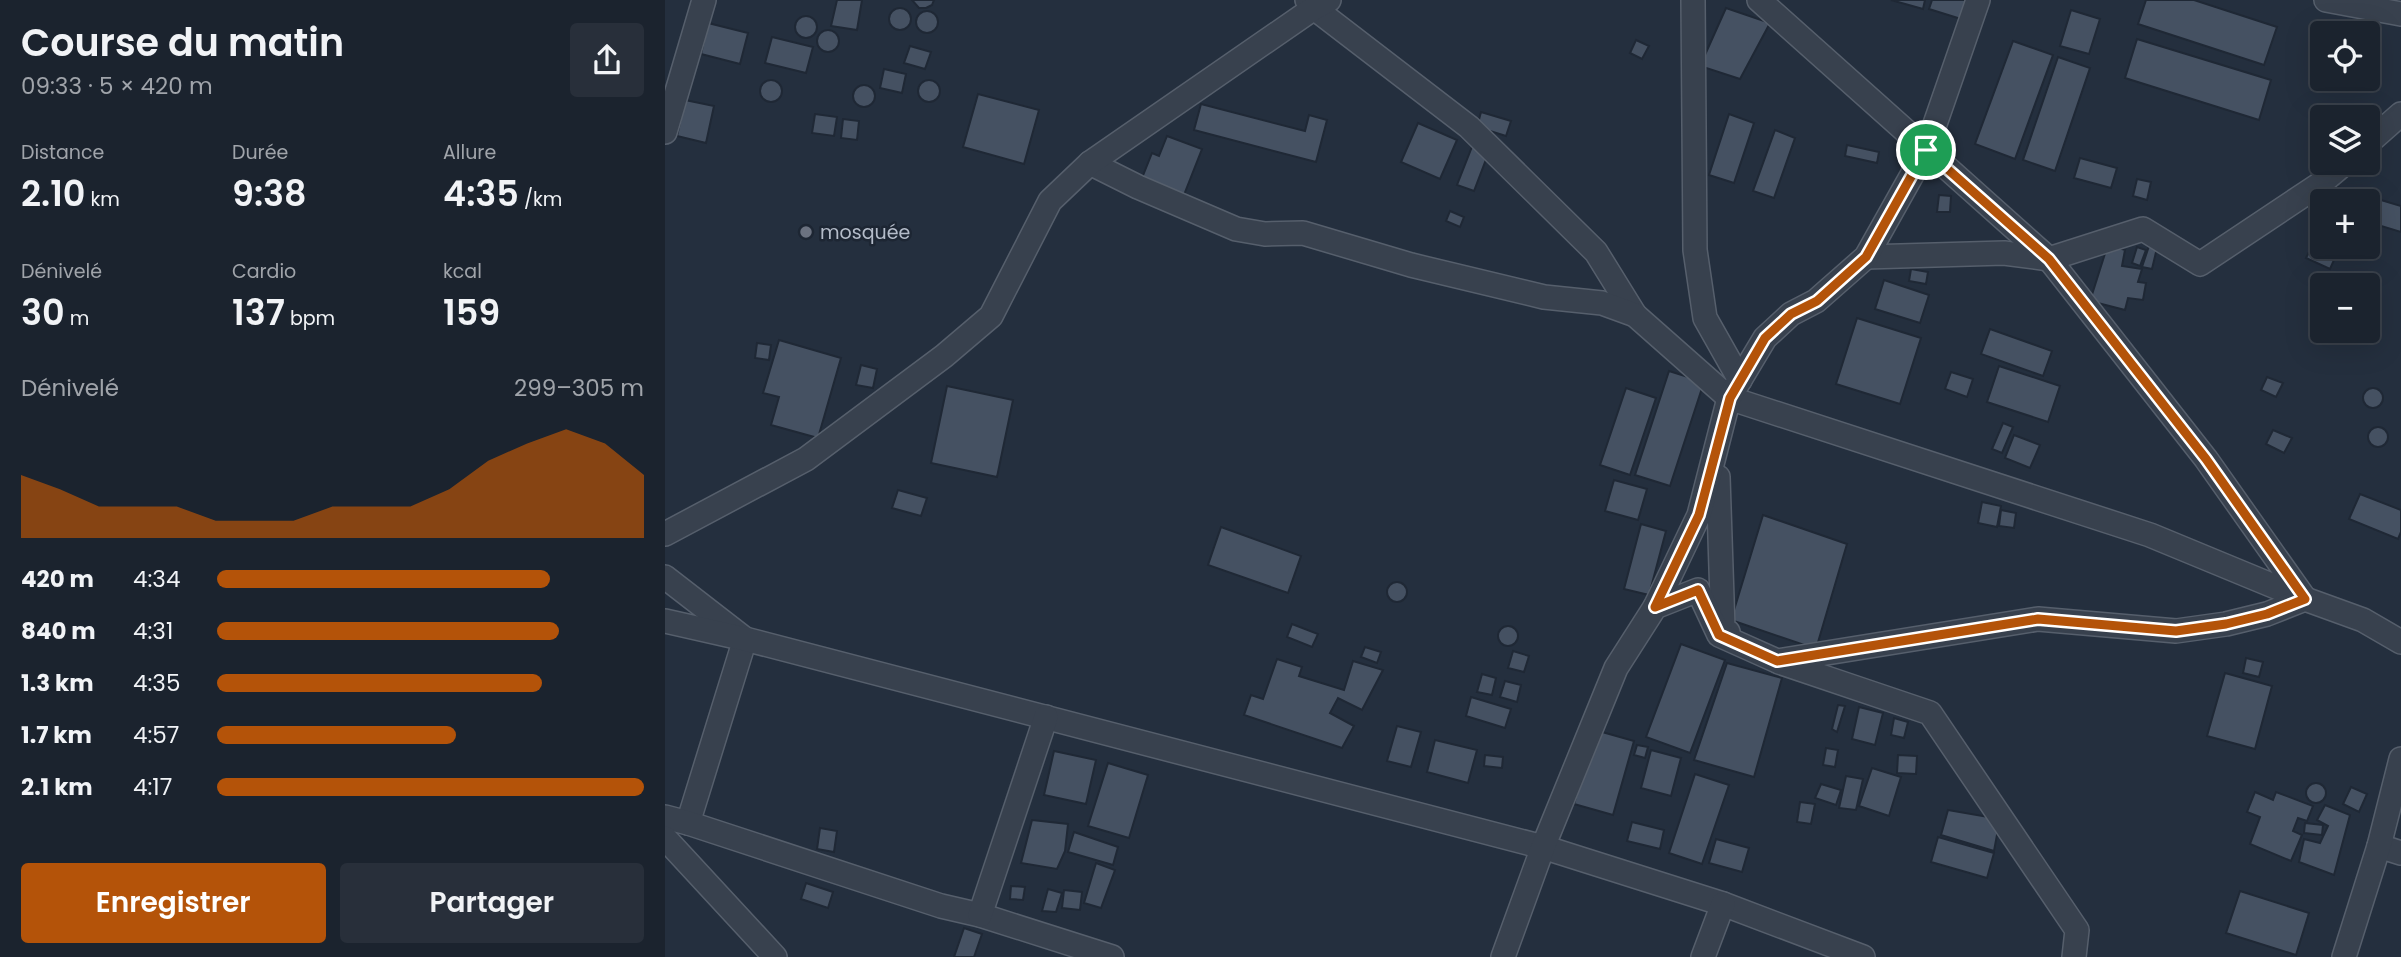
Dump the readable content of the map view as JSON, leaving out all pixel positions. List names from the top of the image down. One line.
{"places":["mosquée"],"page":{"heading":["Course du matin","09:33 · 5 × 420 m"],"map_buttons":["+","−"],"stats":[["Distance","2.10 km"],["Durée","9:38"],["Allure","4:35 /km"],["Dénivelé","30 m"],["Cardio","137 bpm"],["kcal","159"]],"chart":["Dénivelé","299–305 m"],"list":[{"name":"420 m","note":"4:34"},{"name":"840 m","note":"4:31"},{"name":"1.3 km","note":"4:35"},{"name":"1.7 km","note":"4:57"},{"name":"2.1 km","note":"4:17"}],"buttons":["Enregistrer","Partager"]}}
